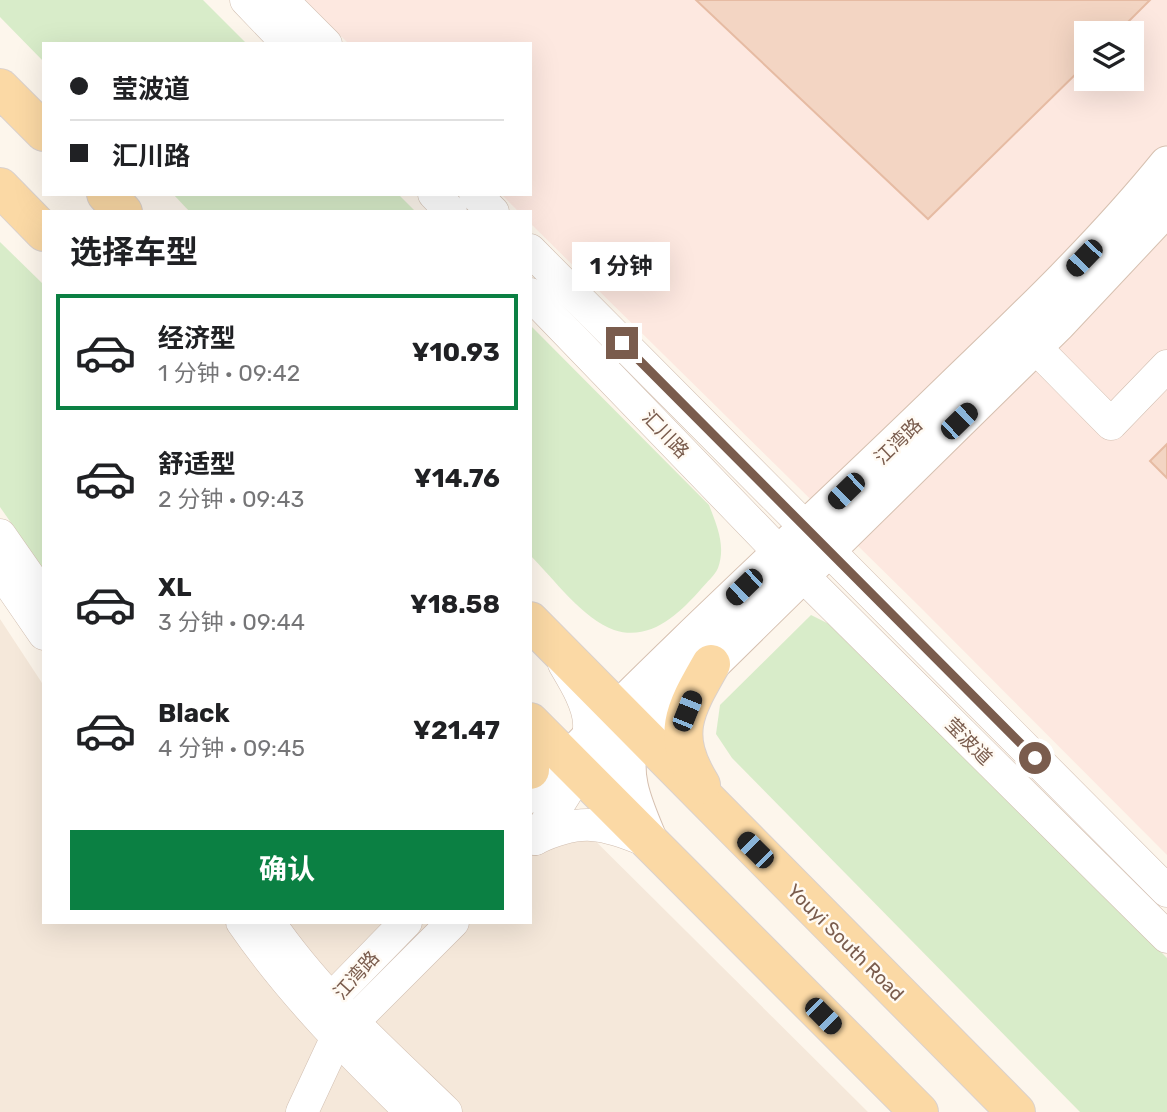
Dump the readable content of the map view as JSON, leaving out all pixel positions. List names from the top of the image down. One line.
{"streets":{"main road":["江湾路","Youyi South Road"],"street":["汇川路","莹波道"]},"crossings":[["汇川路","江湾路"],["汇川路","莹波道"],["江湾路","莹波道"],["江湾路","Youyi South Road"]],"page":{"banner":["莹波道","汇川路"],"heading":"选择车型","bubble":"1 分钟","list":[{"name":"经济型","note":"1 分钟 · 09:42","value":"¥10.93"},{"name":"舒适型","note":"2 分钟 · 09:43","value":"¥14.76"},{"name":"XL","note":"3 分钟 · 09:44","value":"¥18.58"},{"name":"Black","note":"4 分钟 · 09:45","value":"¥21.47"}],"buttons":"确认"}}
